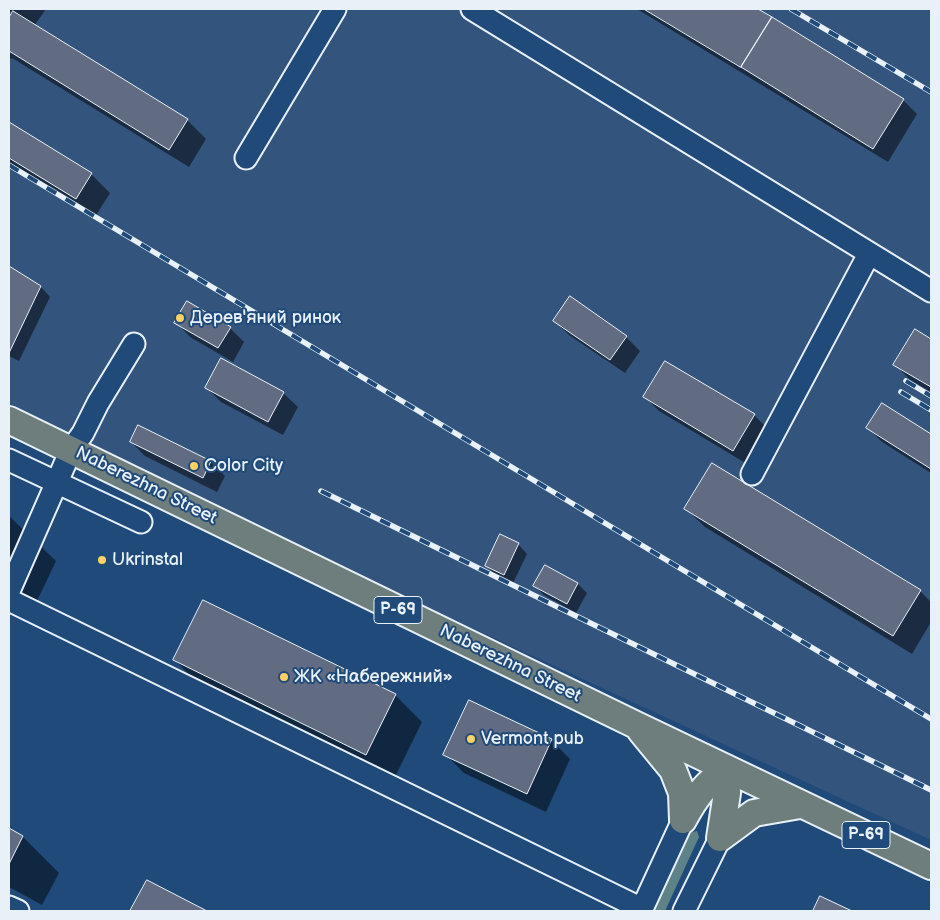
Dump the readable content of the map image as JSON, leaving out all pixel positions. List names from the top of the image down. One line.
{"streets":{"main road":["Naberezhna Street","Р-69"]},"places":["Дерев'яний ринок","Color City","Ukrinstal","ЖК «Набережний»","Vermont pub"]}
